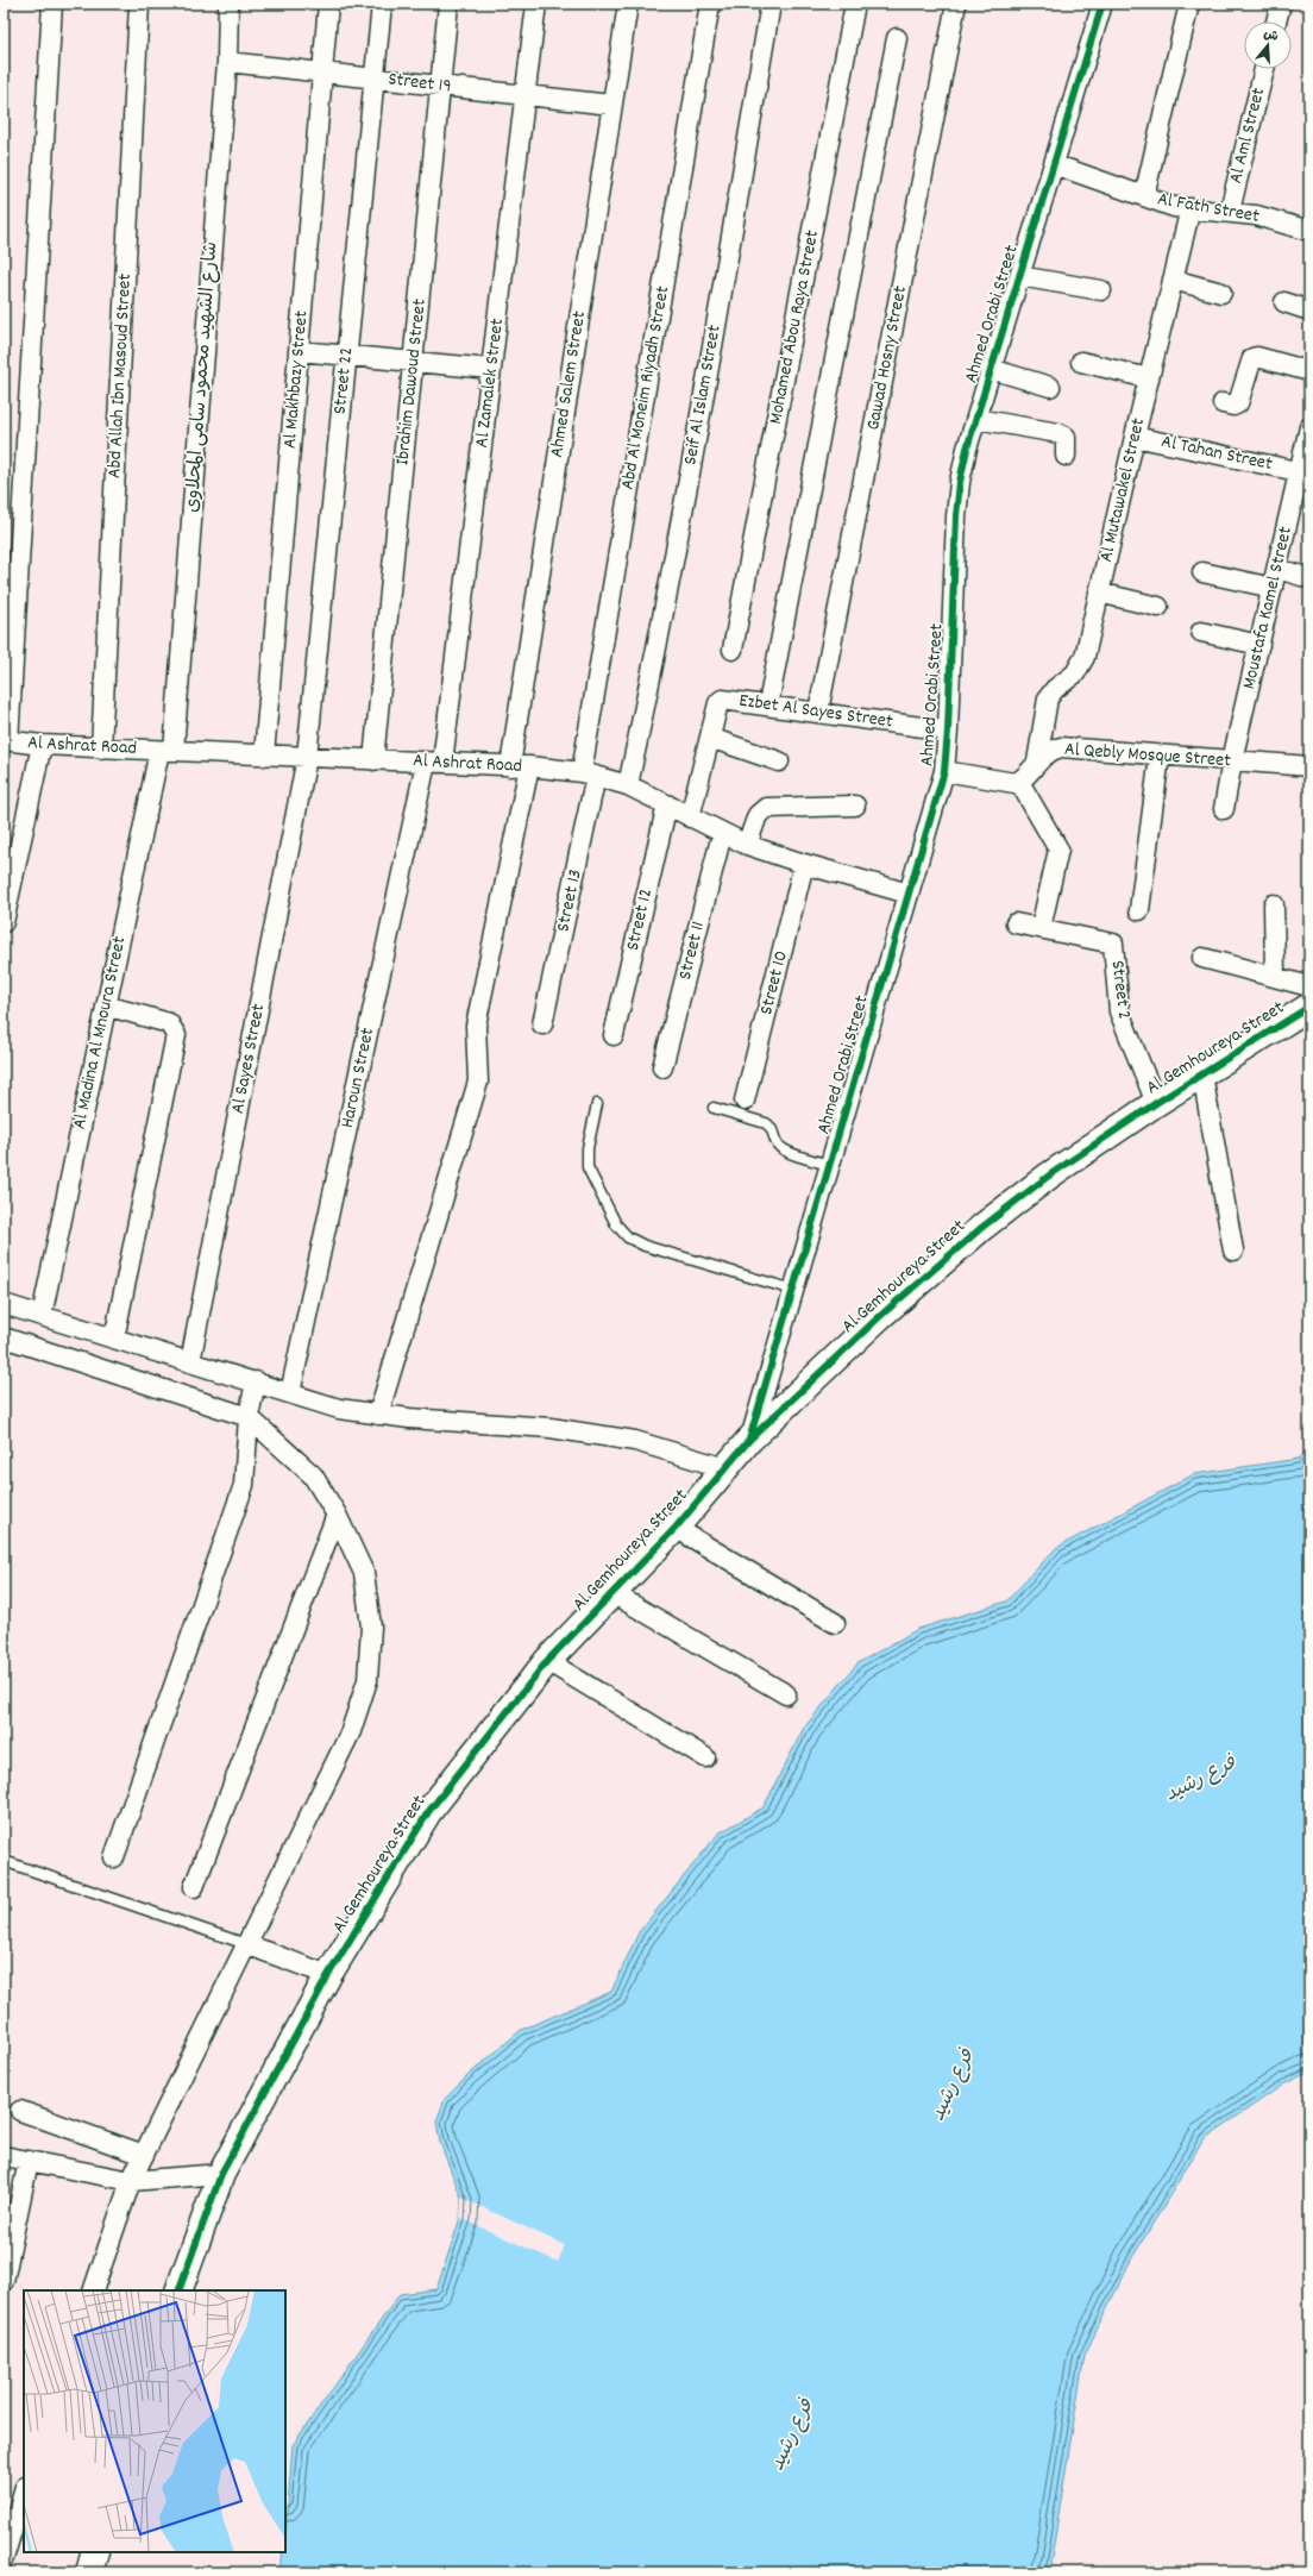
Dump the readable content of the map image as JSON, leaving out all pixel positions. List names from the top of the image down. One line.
{"streets":{"street":["Street 19","Al Aml Street","Al Fath Street","Ahmed Orabi Street","Mohamed Abou Raya Street","Gawad Hosny Street","Abd Allah Ibn Masoud Street","شارع الشهيد محمود سامى المحلاوى","Al Makhbazy Street","Street 22","Ibrahim Dawoud Street","Al Zamalek Street","Ahmed Salem Street","Abd Al Moneim Riyadh Street","Seif Al Islam Street","Al Tahan Street","Al Mutawakel Street","Moustafa Kamel Street","Ezbet Al Sayes Street","Al Ashrat Road","Al Qebly Mosque Street","Street 13","Street 12","Street 11","Street 10","Street 2","Al Madina Al Mnoura Street","Al Gemhoureya Street","Al Sayes Street","Haroun Street"]},"crossings":[["Street 19","شارع الشهيد محمود سامى المحلاوى"],["Street 19","Al Makhbazy Street"],["Street 19","Street 22"],["Street 19","Ibrahim Dawoud Street"],["Street 19","Al Zamalek Street"],["Street 19","Ahmed Salem Street"],["Al Aml Street","Al Fath Street"],["Al Fath Street","Ahmed Orabi Street"],["Al Fath Street","Al Mutawakel Street"],["Ahmed Orabi Street","Ezbet Al Sayes Street"],["Ahmed Orabi Street","Al Ashrat Road"],["Ahmed Orabi Street","Al Gemhoureya Street"],["Gawad Hosny Street","Ezbet Al Sayes Street"],["Abd Allah Ibn Masoud Street","Al Ashrat Road"],["شارع الشهيد محمود سامى المحلاوى","Al Ashrat Road"],["شارع الشهيد محمود سامى المحلاوى","Al Madina Al Mnoura Street"],["Al Makhbazy Street","Al Ashrat Road"],["Street 22","Al Ashrat Road"],["Street 22","Al Sayes Street"],["Ibrahim Dawoud Street","Al Ashrat Road"],["Al Zamalek Street","Al Ashrat Road"],["Al Zamalek Street","Haroun Street"],["Ahmed Salem Street","Al Ashrat Road"],["Abd Al Moneim Riyadh Street","Al Ashrat Road"],["Abd Al Moneim Riyadh Street","Street 13"],["Seif Al Islam Street","Al Ashrat Road"],["Al Tahan Street","Al Mutawakel Street"],["Al Tahan Street","Moustafa Kamel Street"],["Al Mutawakel Street","Al Qebly Mosque Street"],["Moustafa Kamel Street","Al Qebly Mosque Street"],["Ezbet Al Sayes Street","Al Ashrat Road"],["Al Ashrat Road","Street 13"],["Al Ashrat Road","Street 12"],["Al Ashrat Road","Street 11"],["Al Ashrat Road","Street 10"],["Al Ashrat Road","Al Madina Al Mnoura Street"],["Al Ashrat Road","Al Sayes Street"],["Al Ashrat Road","Haroun Street"],["Street 2","Al Gemhoureya Street"]],"water":["فرع رشيد"],"north":"top"}
